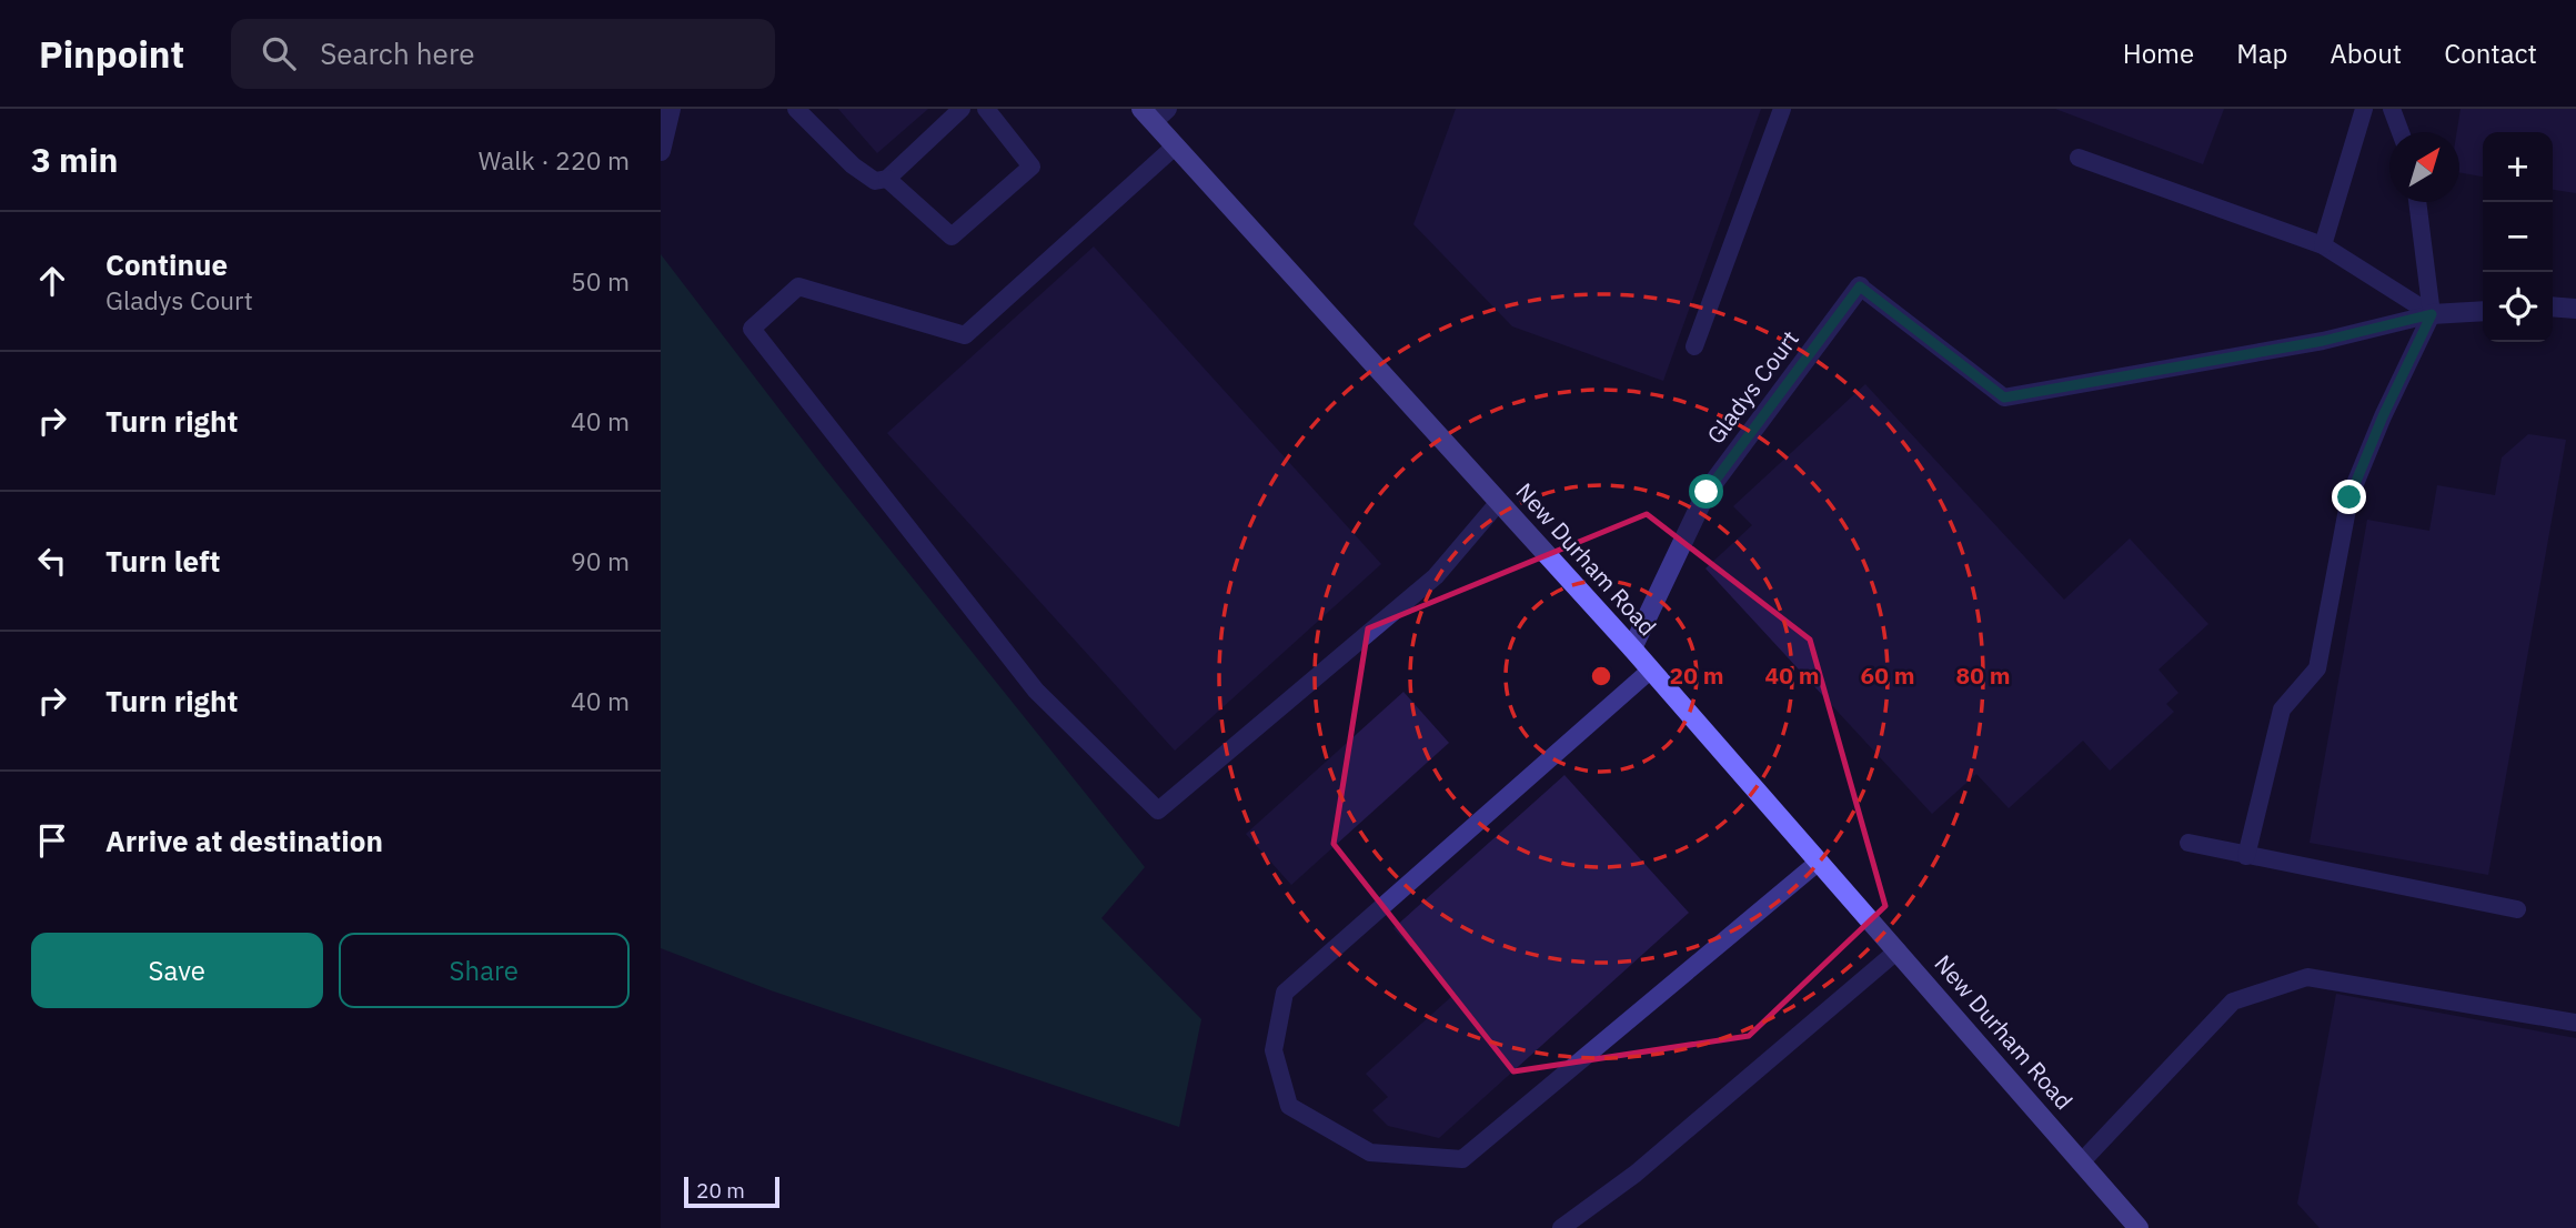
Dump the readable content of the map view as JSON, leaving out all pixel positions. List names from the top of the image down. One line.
{"streets":{"main road":["New Durham Road"],"street":["Gladys Court"]},"crossings":[["Gladys Court","New Durham Road"]],"scale_bar":"20 m","north":"top right","page":{"header":"Pinpoint","search":"Search here","nav":["Home","Map","About","Contact"],"heading":["3 min","Walk · 220 m"],"map_buttons":["+","−"],"list":[["Continue","Gladys Court","50 m"],["Turn right","40 m"],["Turn left","90 m"],["Turn right","40 m"],"Arrive at destination"],"buttons":["Save","Share"],"scale":"20 m"},"rings":["20 m","40 m","60 m","80 m"]}
